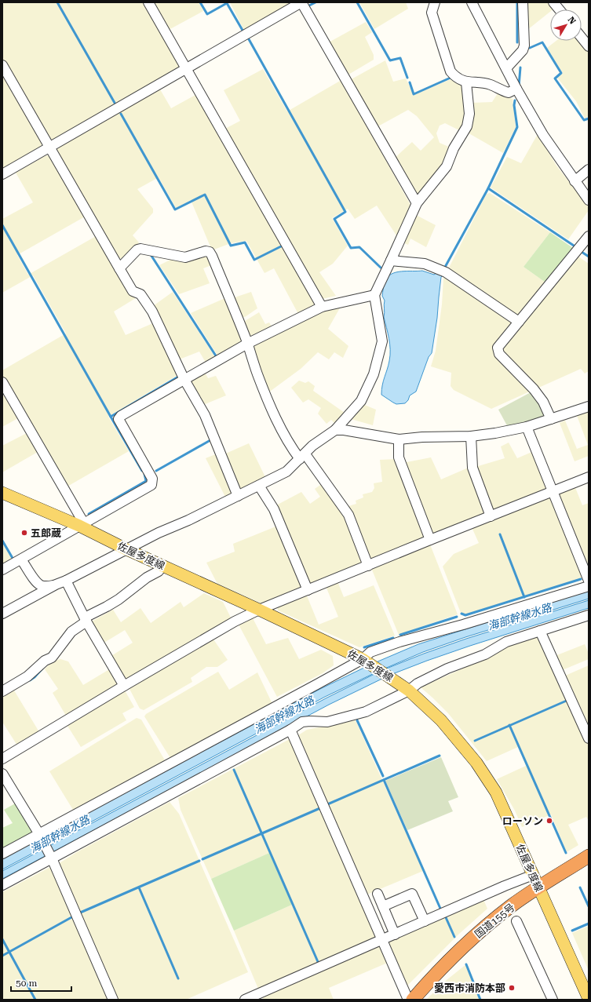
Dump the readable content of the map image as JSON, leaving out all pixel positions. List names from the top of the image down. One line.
{"streets":{"highway":["国道155号"],"main road":["佐屋多度線"]},"crossings":[["佐屋多度線","国道155号"]],"water":["海部幹線水路"],"places":["五郎蔵","ローソン","愛西市消防本部"],"scale_bar":"50 m","north":"top right"}
